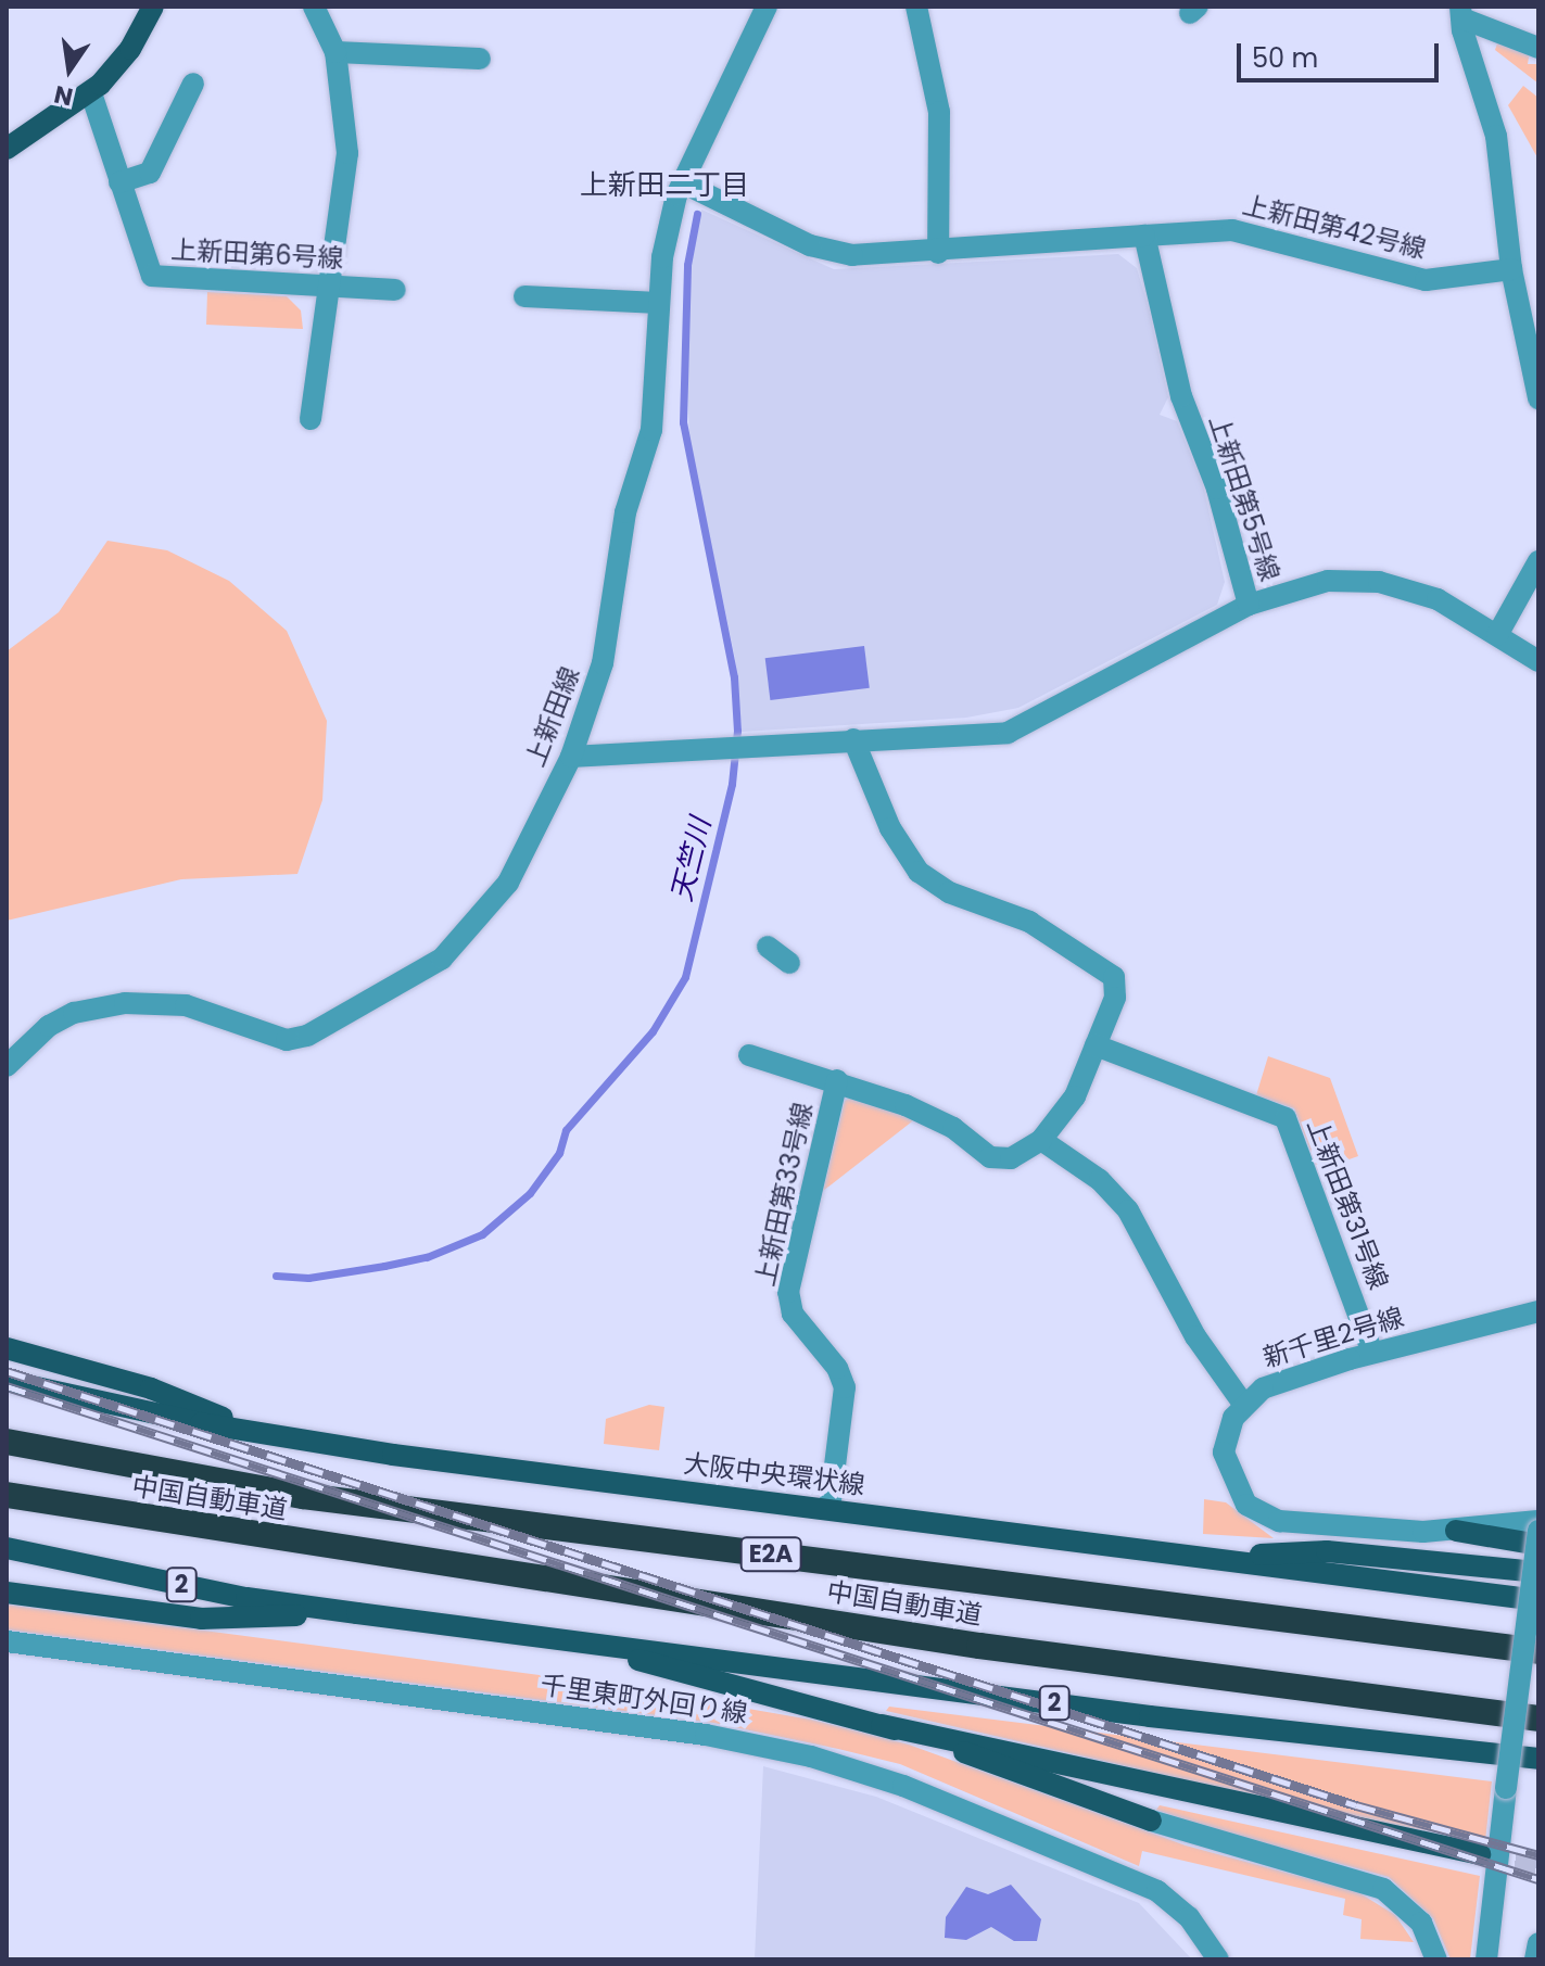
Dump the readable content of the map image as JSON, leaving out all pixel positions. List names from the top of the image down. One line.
{"streets":{"highway":["中国自動車道","E2A"],"main road":["大阪中央環状線","2"],"street":["上新田第42号線","上新田第6号線","上新田第5号線","上新田線","上新田第33号線","上新田第31号線","新千里2号線","千里東町外回り線"]},"crossings":[["上新田第42号線","上新田第5号線"],["上新田第5号線","上新田線"],["上新田第33号線","大阪中央環状線"],["上新田第31号線","新千里2号線"]],"districts":["上新田二丁目"],"water":["天竺川"],"scale_bar":"50 m","north":"bottom"}
